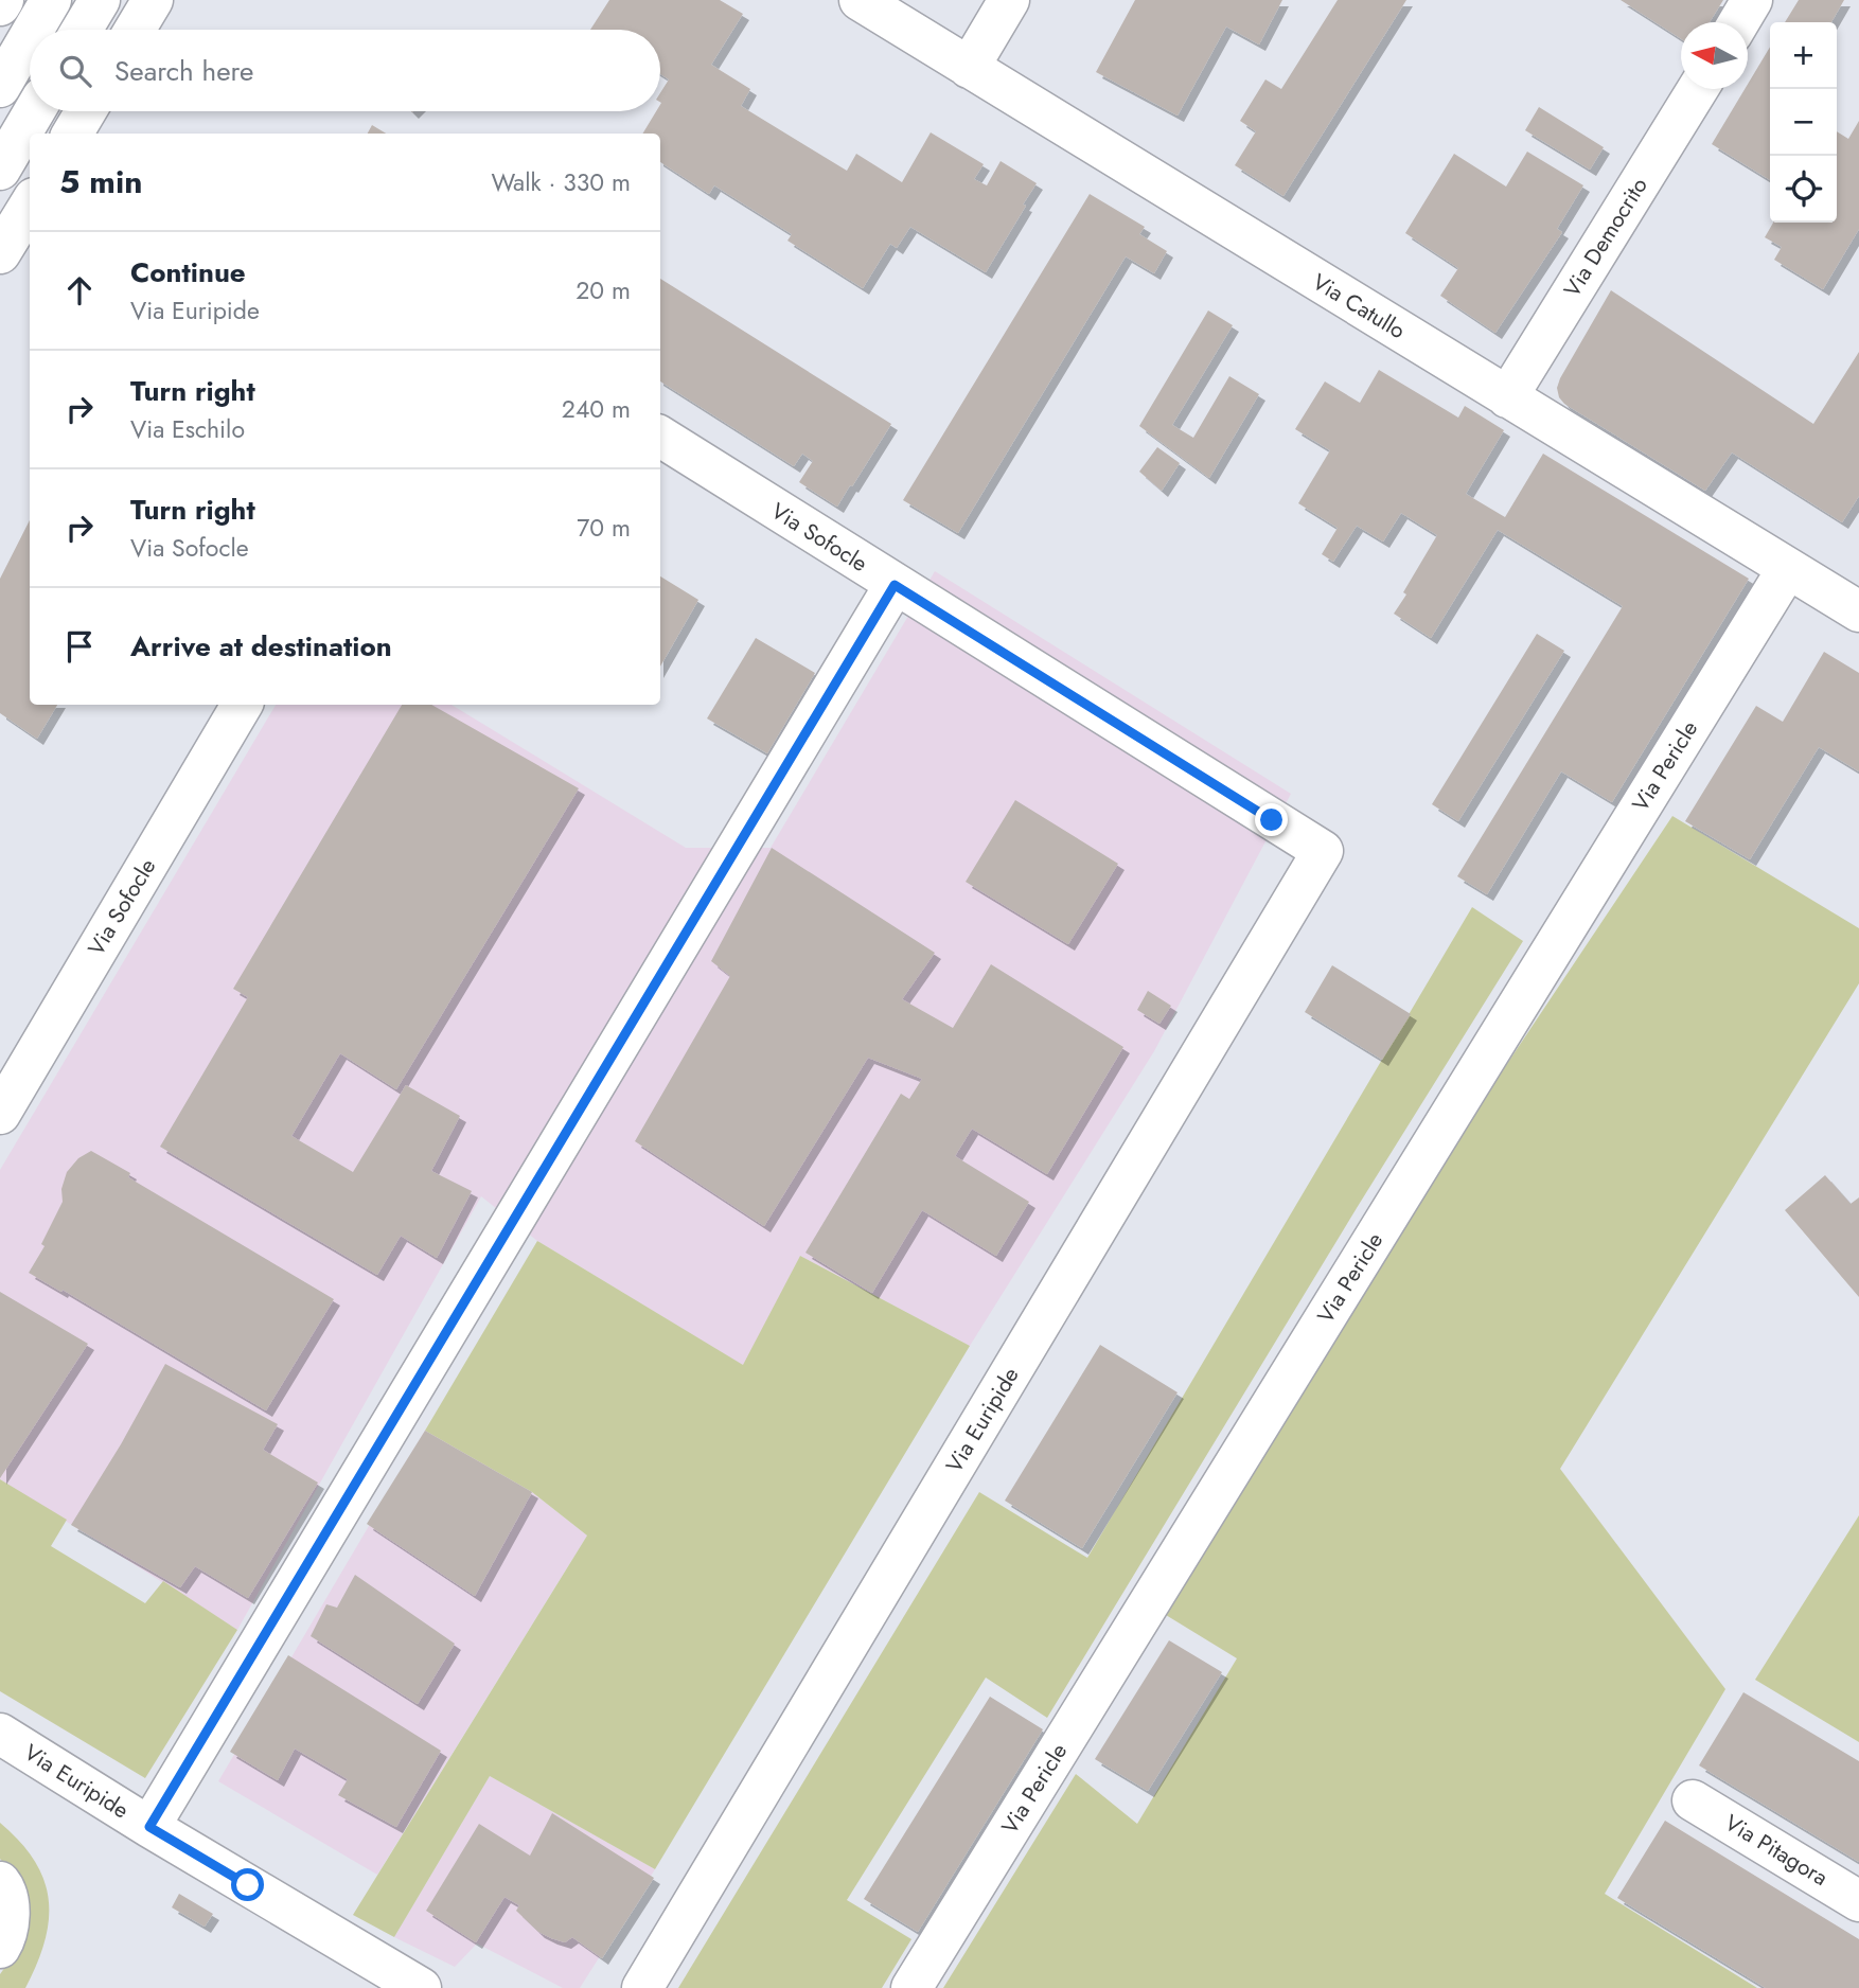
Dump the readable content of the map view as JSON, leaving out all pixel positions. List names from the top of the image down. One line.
{"streets":{"street":["Via Democrito","Via Catullo","Via Sofocle","Via Pericle","Via Euripide","Via Pitagora"]},"crossings":[["Via Democrito","Via Catullo"],["Via Catullo","Via Pericle"],["Via Sofocle","Via Euripide"]],"north":"left","page":{"map_buttons":["+","−"],"search":"Search here","heading":["5 min","Walk · 330 m"],"list":[["Continue","Via Euripide","20 m"],["Turn right","Via Eschilo","240 m"],["Turn right","Via Sofocle","70 m"],"Arrive at destination"]}}
